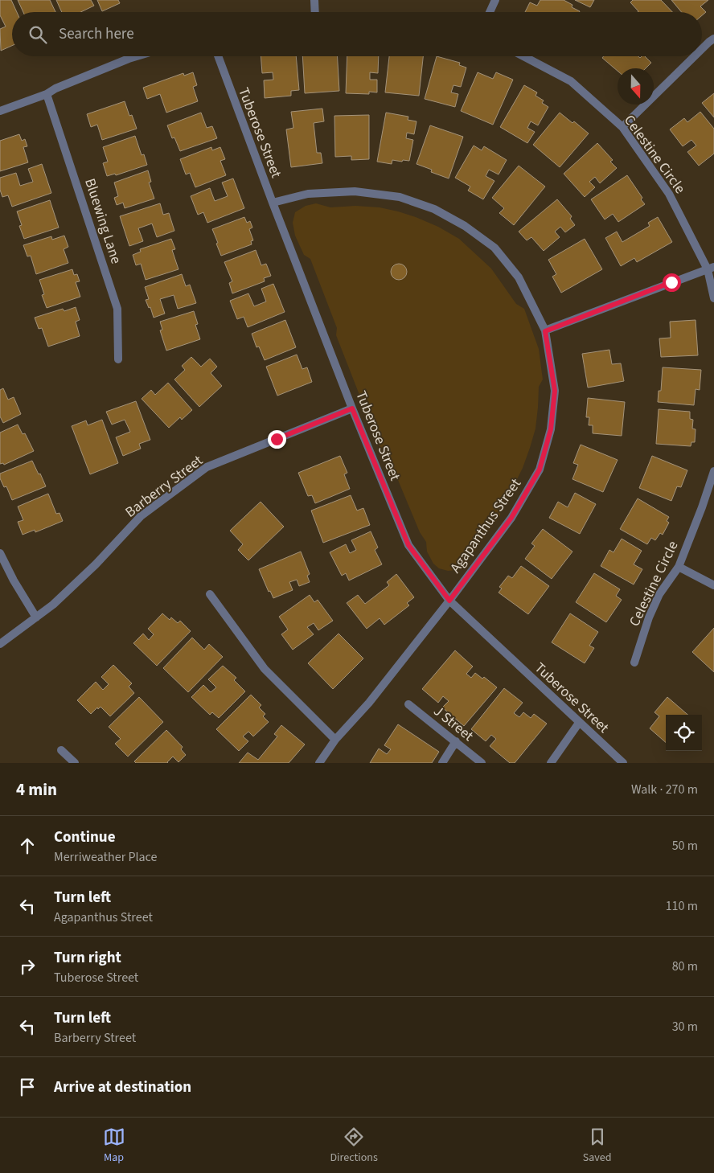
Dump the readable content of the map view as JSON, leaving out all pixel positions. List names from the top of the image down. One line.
{"streets":{"street":["Tuberose Street","Celestine Circle","Bluewing Lane","Barberry Street","Agapanthus Street","J Street"]},"crossings":[["Tuberose Street","Barberry Street"],["Tuberose Street","Agapanthus Street"]],"north":"bottom","page":{"search":"Search here","heading":["4 min","Walk · 270 m"],"list":[["Continue","Merriweather Place","50 m"],["Turn left","Agapanthus Street","110 m"],["Turn right","Tuberose Street","80 m"],["Turn left","Barberry Street","30 m"],"Arrive at destination"],"nav":["Map","Directions","Saved"]}}
